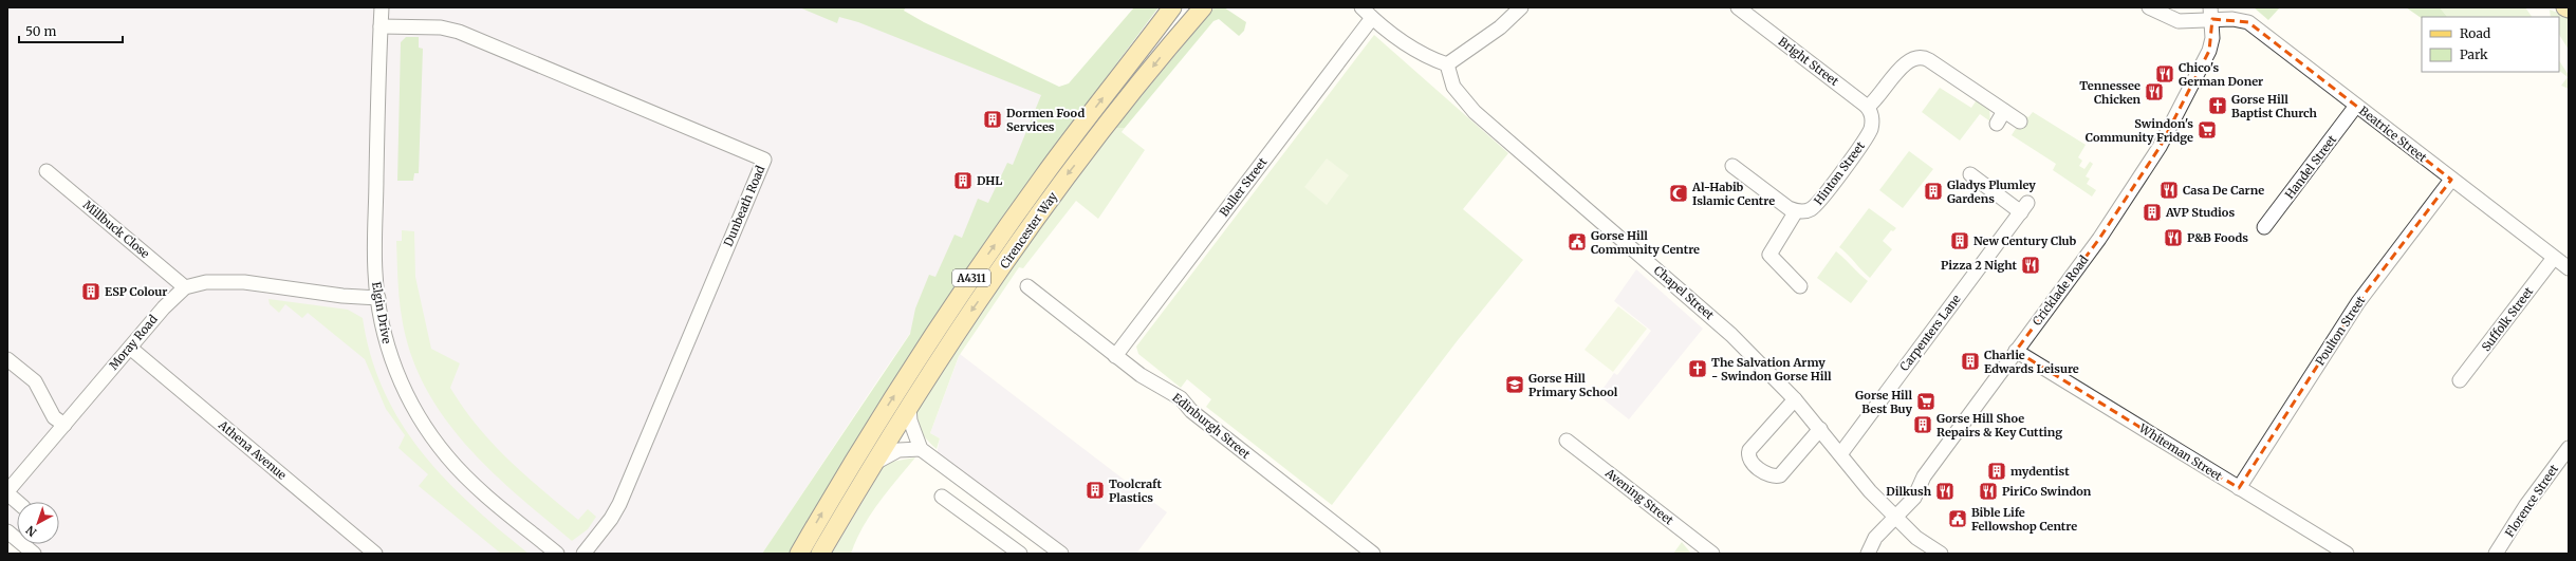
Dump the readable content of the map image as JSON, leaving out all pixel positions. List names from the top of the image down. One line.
{"streets":{"main road":["Cirencester Way","A4311"],"street":["Bright Street","Beatrice Street","Handel Street","Hinton Street","Buller Street","Dunbeath Road","Millbuck Close","Cricklade Road","Chapel Street","Elgin Drive","Suffolk Street","Poulton Street","Carpenters Lane","Moray Road","Edinburgh Street","Athena Avenue","Whiteman Street","Avening Street","Florence Street"]},"crossings":[["Bright Street","Hinton Street"],["Beatrice Street","Handel Street"],["Beatrice Street","Cricklade Road"],["Beatrice Street","Suffolk Street"],["Beatrice Street","Poulton Street"],["Buller Street","Edinburgh Street"],["Dunbeath Road","Elgin Drive"],["Millbuck Close","Moray Road"],["Cricklade Road","Chapel Street"],["Cricklade Road","Whiteman Street"],["Chapel Street","Carpenters Lane"],["Elgin Drive","Moray Road"],["Poulton Street","Whiteman Street"],["Moray Road","Athena Avenue"]],"places":{"restaurant":["Chico's German Doner","Tennessee Chicken","Casa De Carne","P&B Foods","Pizza 2 Night","Dilkush","PiriCo Swindon"],"church":["Gorse Hill Baptist Church","The Salvation Army - Swindon Gorse Hill"],"building":["Dormen Food Services","DHL","Gladys Plumley Gardens","AVP Studios","New Century Club","ESP Colour","Charlie Edwards Leisure","Gorse Hill Shoe Repairs & Key Cutting","mydentist","Toolcraft Plastics"],"supermarket":["Swindon's Community Fridge","Gorse Hill Best Buy"],"mosque":["Al-Habib Islamic Centre"],"public building":["Gorse Hill Community Centre","Bible Life Fellowshop Centre"],"school or university":["Gorse Hill Primary School"]},"legend":["Road","Park"],"scale_bar":"50 m","north":"bottom left"}
